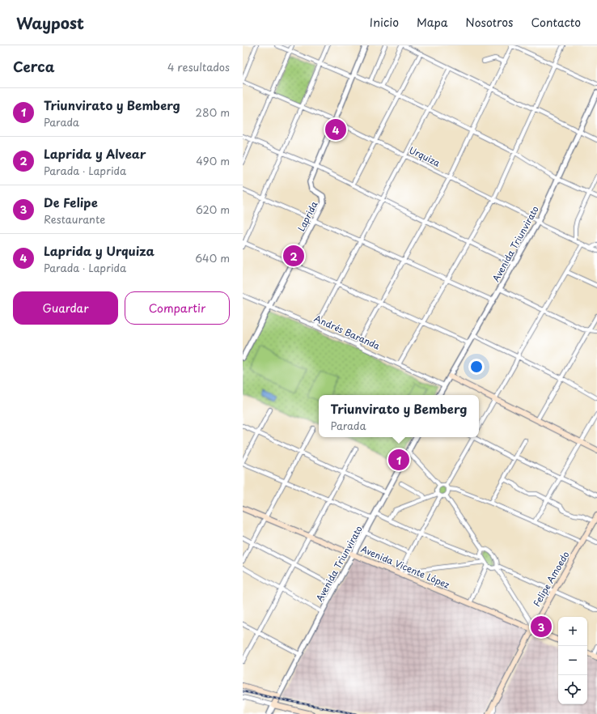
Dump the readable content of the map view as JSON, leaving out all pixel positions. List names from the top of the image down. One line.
{"streets":{"main road":["Avenida Vicente López","Felipe Amoedo"],"street":["Urquiza","Laprida","Avenida Triunvirato","Andrés Baranda"]},"crossings":[["Urquiza","Laprida"],["Urquiza","Avenida Triunvirato"],["Laprida","Andrés Baranda"],["Avenida Triunvirato","Andrés Baranda"],["Avenida Triunvirato","Avenida Vicente López"],["Avenida Vicente López","Felipe Amoedo"]],"page":{"header":"Waypost","nav":["Inicio","Mapa","Nosotros","Contacto"],"heading":["Cerca","4 resultados"],"list":[{"mark":"1","name":"Triunvirato y Bemberg","note":"Parada","value":"280 m"},{"mark":"2","name":"Laprida y Alvear","note":"Parada · Laprida","value":"490 m"},{"mark":"3","name":"De Felipe","note":"Restaurante","value":"620 m"},{"mark":"4","name":"Laprida y Urquiza","note":"Parada · Laprida","value":"640 m"}],"pins":["4","2","1","3"],"buttons":["Guardar","Compartir"],"popup":["Triunvirato y Bemberg","Parada"],"map_buttons":["+","−"]}}
